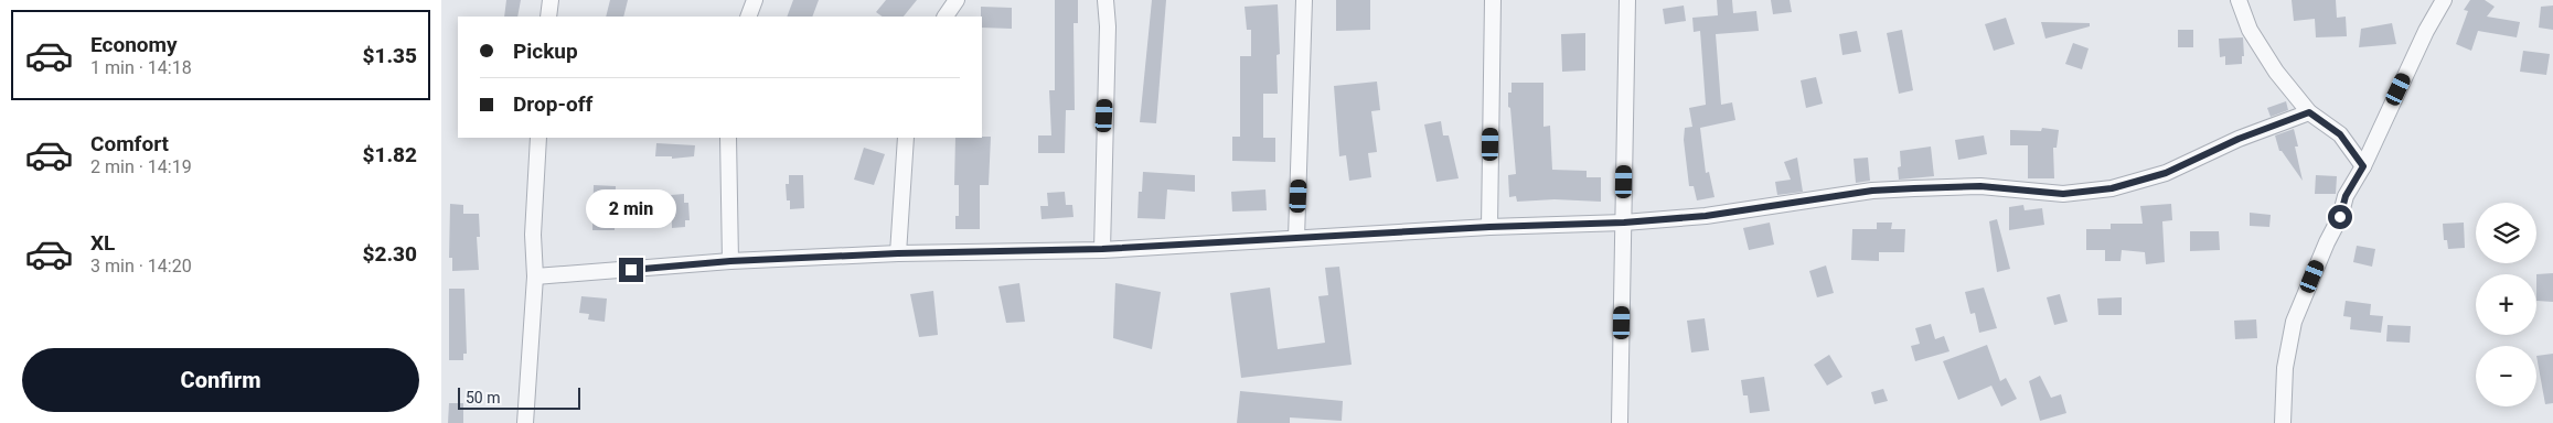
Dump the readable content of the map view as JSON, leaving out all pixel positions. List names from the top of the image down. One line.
{"scale_bar":"50 m","page":{"list":[{"name":"Economy","note":"1 min · 14:18","value":"$1.35"},{"name":"Comfort","note":"2 min · 14:19","value":"$1.82"},{"name":"XL","note":"3 min · 14:20","value":"$2.30"}],"banner":["Pickup","Drop-off"],"bubble":"2 min","map_buttons":["+","−"],"buttons":"Confirm","scale":"50 m"}}
